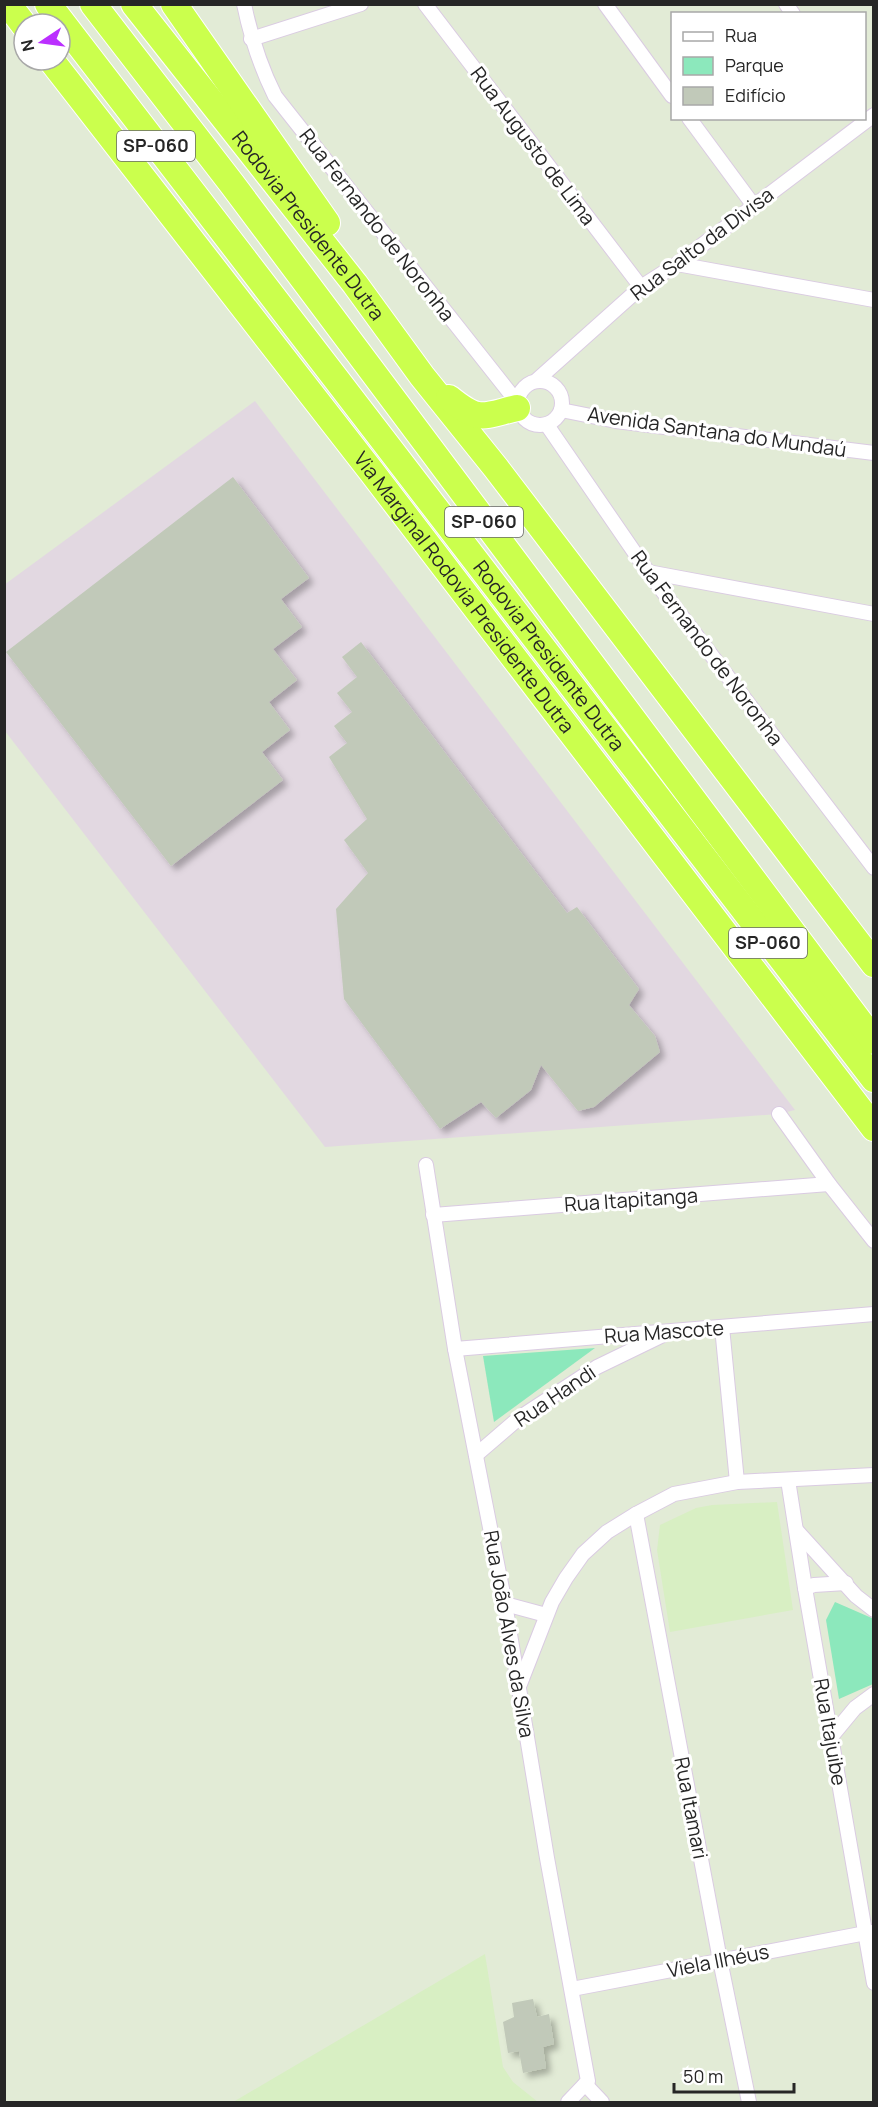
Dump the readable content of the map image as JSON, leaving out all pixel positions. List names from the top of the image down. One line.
{"streets":{"highway":["SP-060","Rodovia Presidente Dutra","Via Marginal Rodovia Presidente Dutra"],"street":["Rua Augusto de Lima","Rua Fernando de Noronha","Rua Salto da Divisa","Avenida Santana do Mundaú","Rua Itapitanga","Rua Mascote","Rua Handi","Rua João Alves da Silva","Rua Itajuibe","Rua Itamari","Viela Ilhéus"]},"crossings":[["Rua Augusto de Lima","Rua Salto da Divisa"],["Rua Fernando de Noronha","Rua Salto da Divisa"],["Rua Fernando de Noronha","Avenida Santana do Mundaú"],["Rua Salto da Divisa","Avenida Santana do Mundaú"],["Rua Itapitanga","Rua João Alves da Silva"],["Rua Mascote","Rua Handi"],["Rua Mascote","Rua João Alves da Silva"],["Rua Handi","Rua João Alves da Silva"],["Rua João Alves da Silva","Viela Ilhéus"],["Rua Itajuibe","Viela Ilhéus"],["Rua Itamari","Viela Ilhéus"]],"legend":["Rua","Parque","Edifício"],"scale_bar":"50 m","north":"left"}
